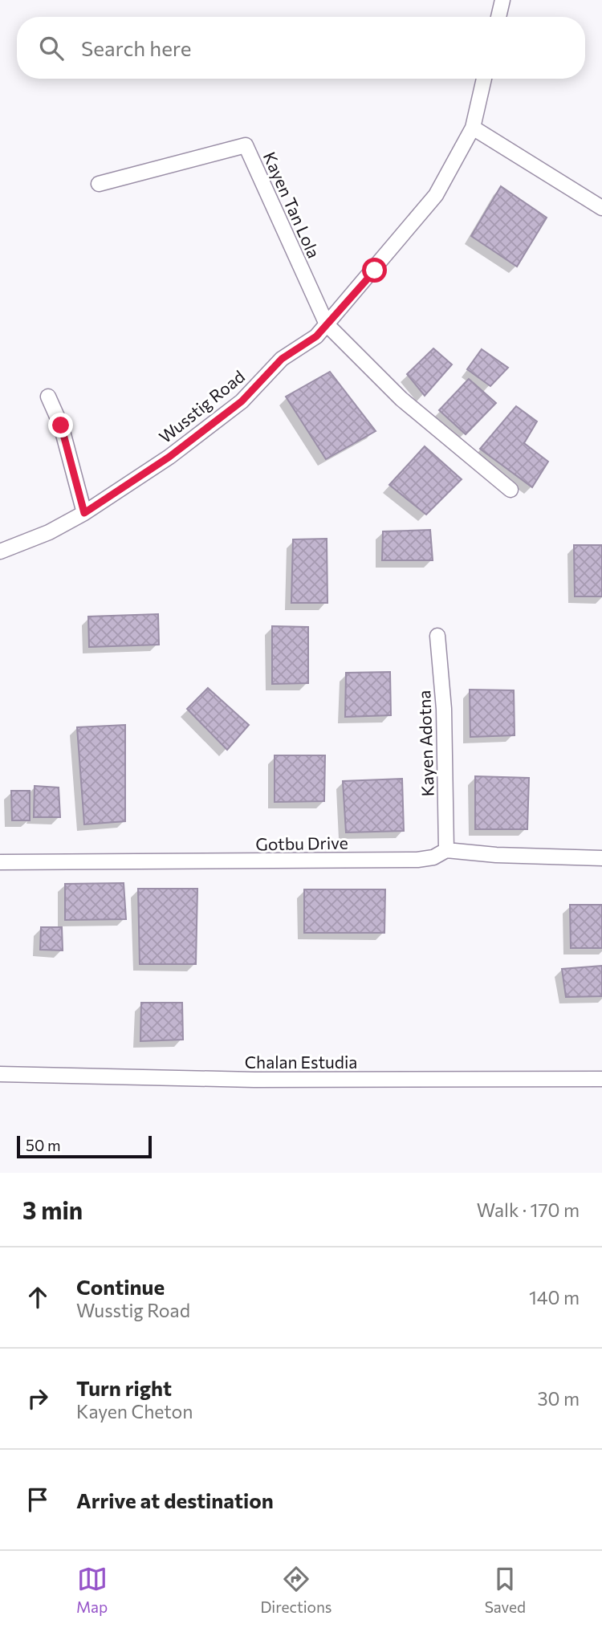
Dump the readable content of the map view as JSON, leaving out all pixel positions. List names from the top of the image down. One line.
{"streets":{"street":["Kayen Tan Lola","Wusstig Road","Kayen Adotna","Gotbu Drive","Chalan Estudia"]},"crossings":[["Kayen Tan Lola","Wusstig Road"],["Kayen Adotna","Gotbu Drive"]],"scale_bar":"50 m","page":{"search":"Search here","scale":"50 m","heading":["3 min","Walk · 170 m"],"list":[["Continue","Wusstig Road","140 m"],["Turn right","Kayen Cheton","30 m"],"Arrive at destination"],"nav":["Map","Directions","Saved"]}}
